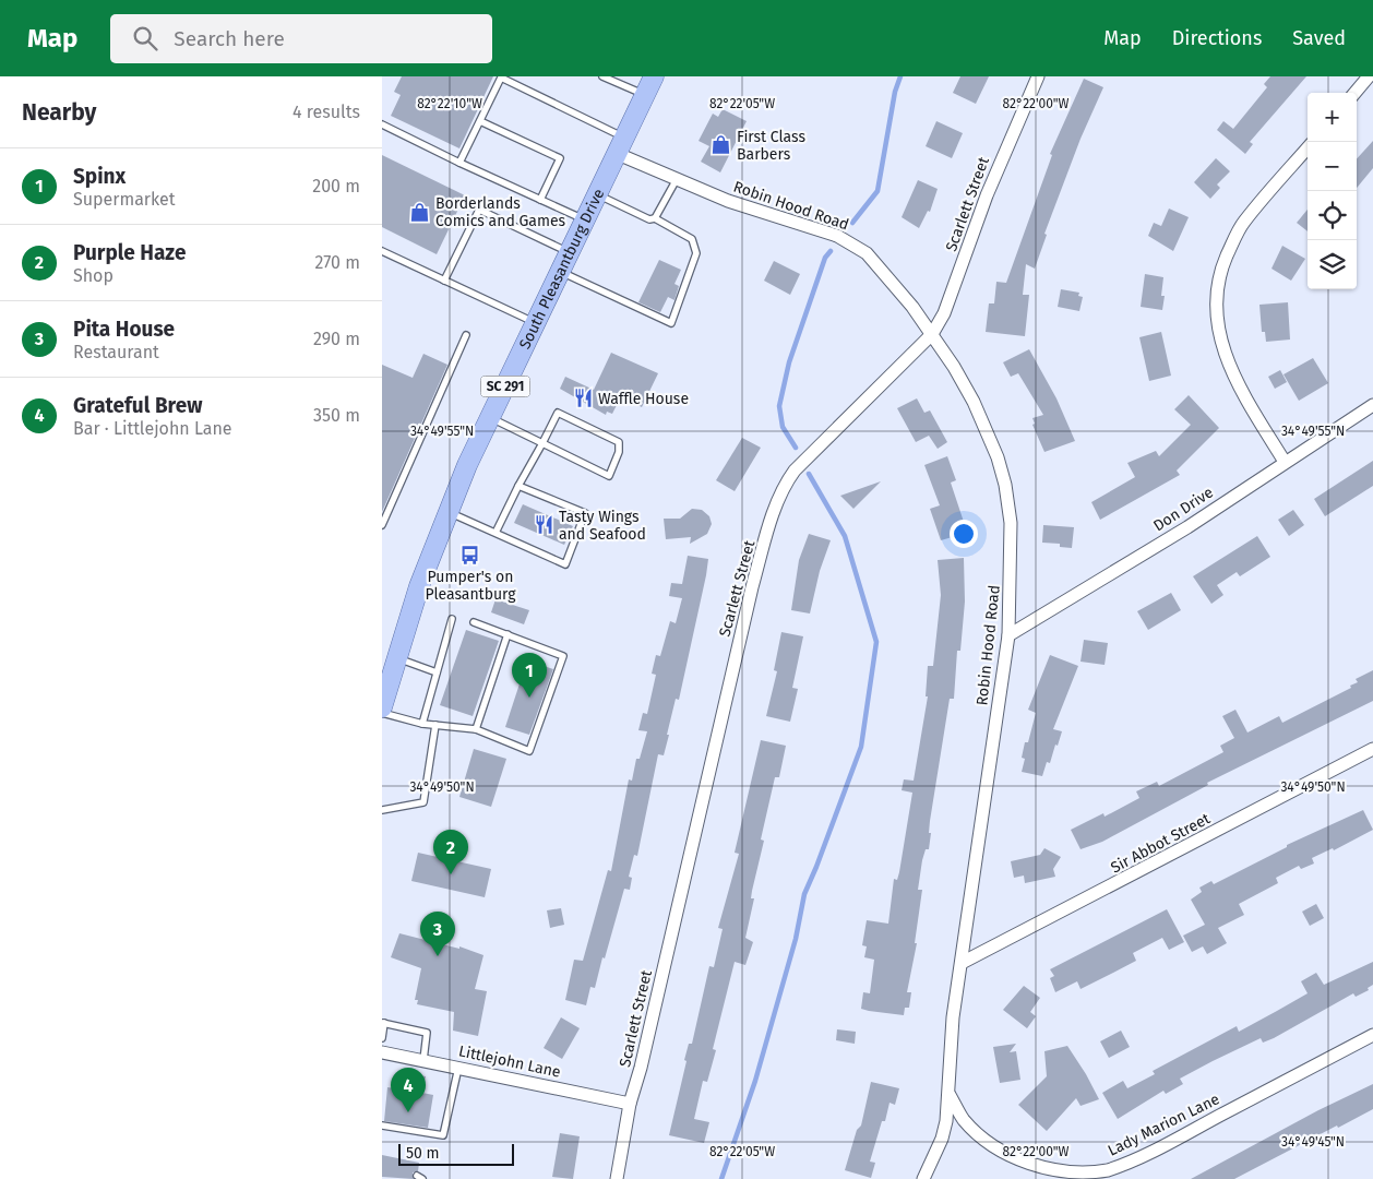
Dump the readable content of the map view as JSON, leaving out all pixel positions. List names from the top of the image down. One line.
{"streets":{"main road":["South Pleasantburg Drive","SC 291"],"street":["Scarlett Street","Robin Hood Road","Don Drive","Sir Abbot Street","Littlejohn Lane","Lady Marion Lane"]},"crossings":[["Scarlett Street","Robin Hood Road"],["Scarlett Street","Littlejohn Lane"],["Robin Hood Road","South Pleasantburg Drive"],["Robin Hood Road","Don Drive"],["Robin Hood Road","Sir Abbot Street"],["Robin Hood Road","Lady Marion Lane"]],"places":{"shop":["First Class Barbers","Borderlands Comics and Games"],"restaurant":["Waffle House","Tasty Wings and Seafood"],"bus stop":["Pumper's on Pleasantburg"]},"scale_bar":"50 m","page":{"header":"Map","search":"Search here","nav":["Map","Directions","Saved"],"heading":["Nearby","4 results"],"map_buttons":["+","−"],"list":[{"mark":"1","name":"Spinx","note":"Supermarket","value":"200 m"},{"mark":"2","name":"Purple Haze","note":"Shop","value":"270 m"},{"mark":"3","name":"Pita House","note":"Restaurant","value":"290 m"},{"mark":"4","name":"Grateful Brew","note":"Bar · Littlejohn Lane","value":"350 m"}],"pins":["1","2","3","4"],"scale":"50 m"},"coordinates":["82°22'10\"W","82°22'05\"W","82°22'00\"W","34°49'55\"N","34°49'50\"N","34°49'45\"N"]}
